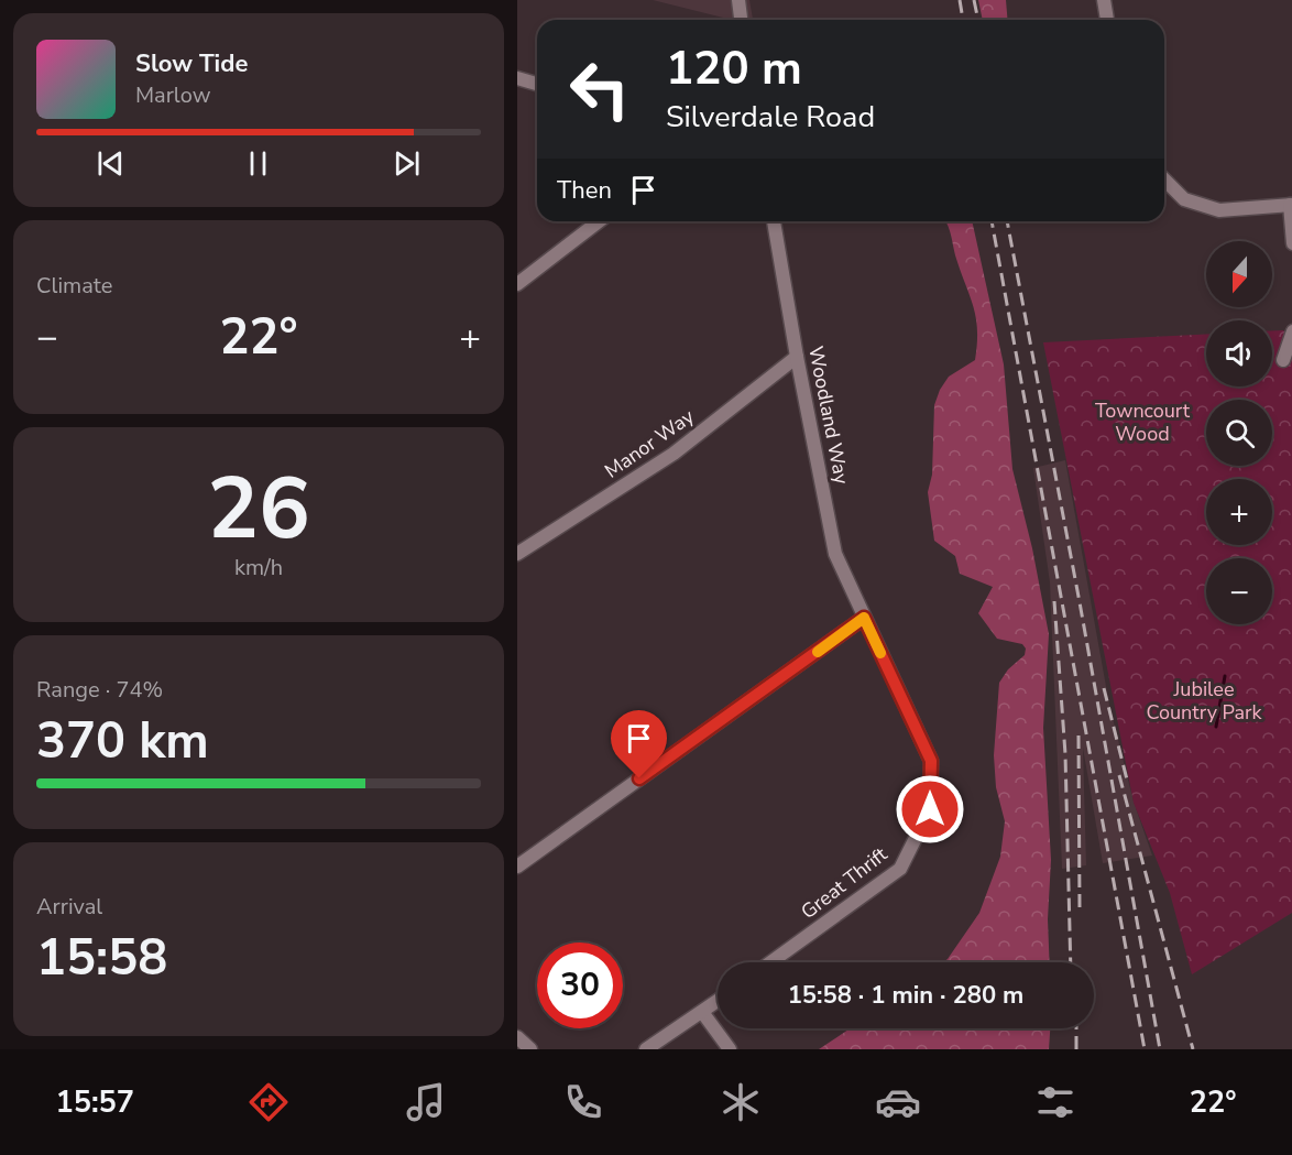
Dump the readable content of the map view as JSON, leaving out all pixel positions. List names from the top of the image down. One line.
{"streets":{"street":["Woodland Way","Manor Way","Great Thrift"]},"crossings":[["Woodland Way","Manor Way"],["Woodland Way","Great Thrift"]],"parks":["Towncourt Wood","Jubilee Country Park"],"north":"bottom","page":{"turn":["120 m","Silverdale Road"],"song":["Slow Tide","Marlow"],"then":"Then","tile":["Climate",["26","km/h"],["Range · 74%","370 km"],["Arrival","15:58"]],"map_buttons":["+","−"],"heat":["−","22°","+"],"limit":"30","trip":"15:58 · 1 min · 280 m","tabs":["15:57","22°"]}}
